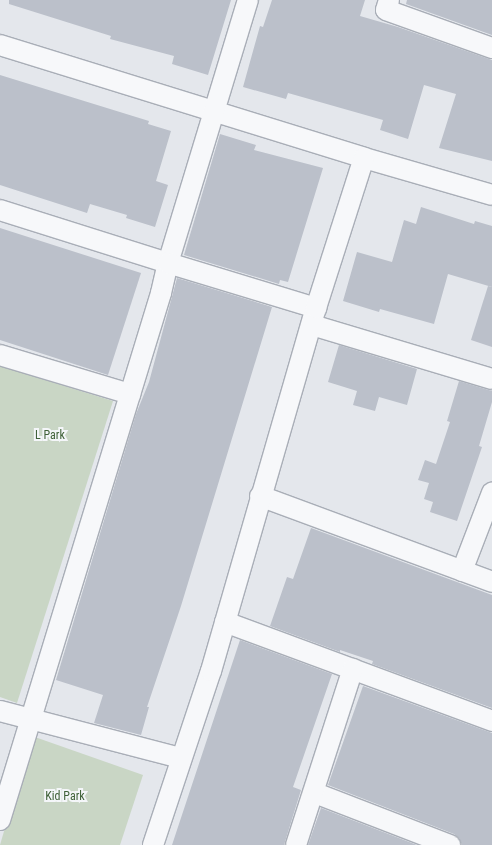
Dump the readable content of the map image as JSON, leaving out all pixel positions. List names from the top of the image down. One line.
{"parks":["L Park","Kid Park"]}
